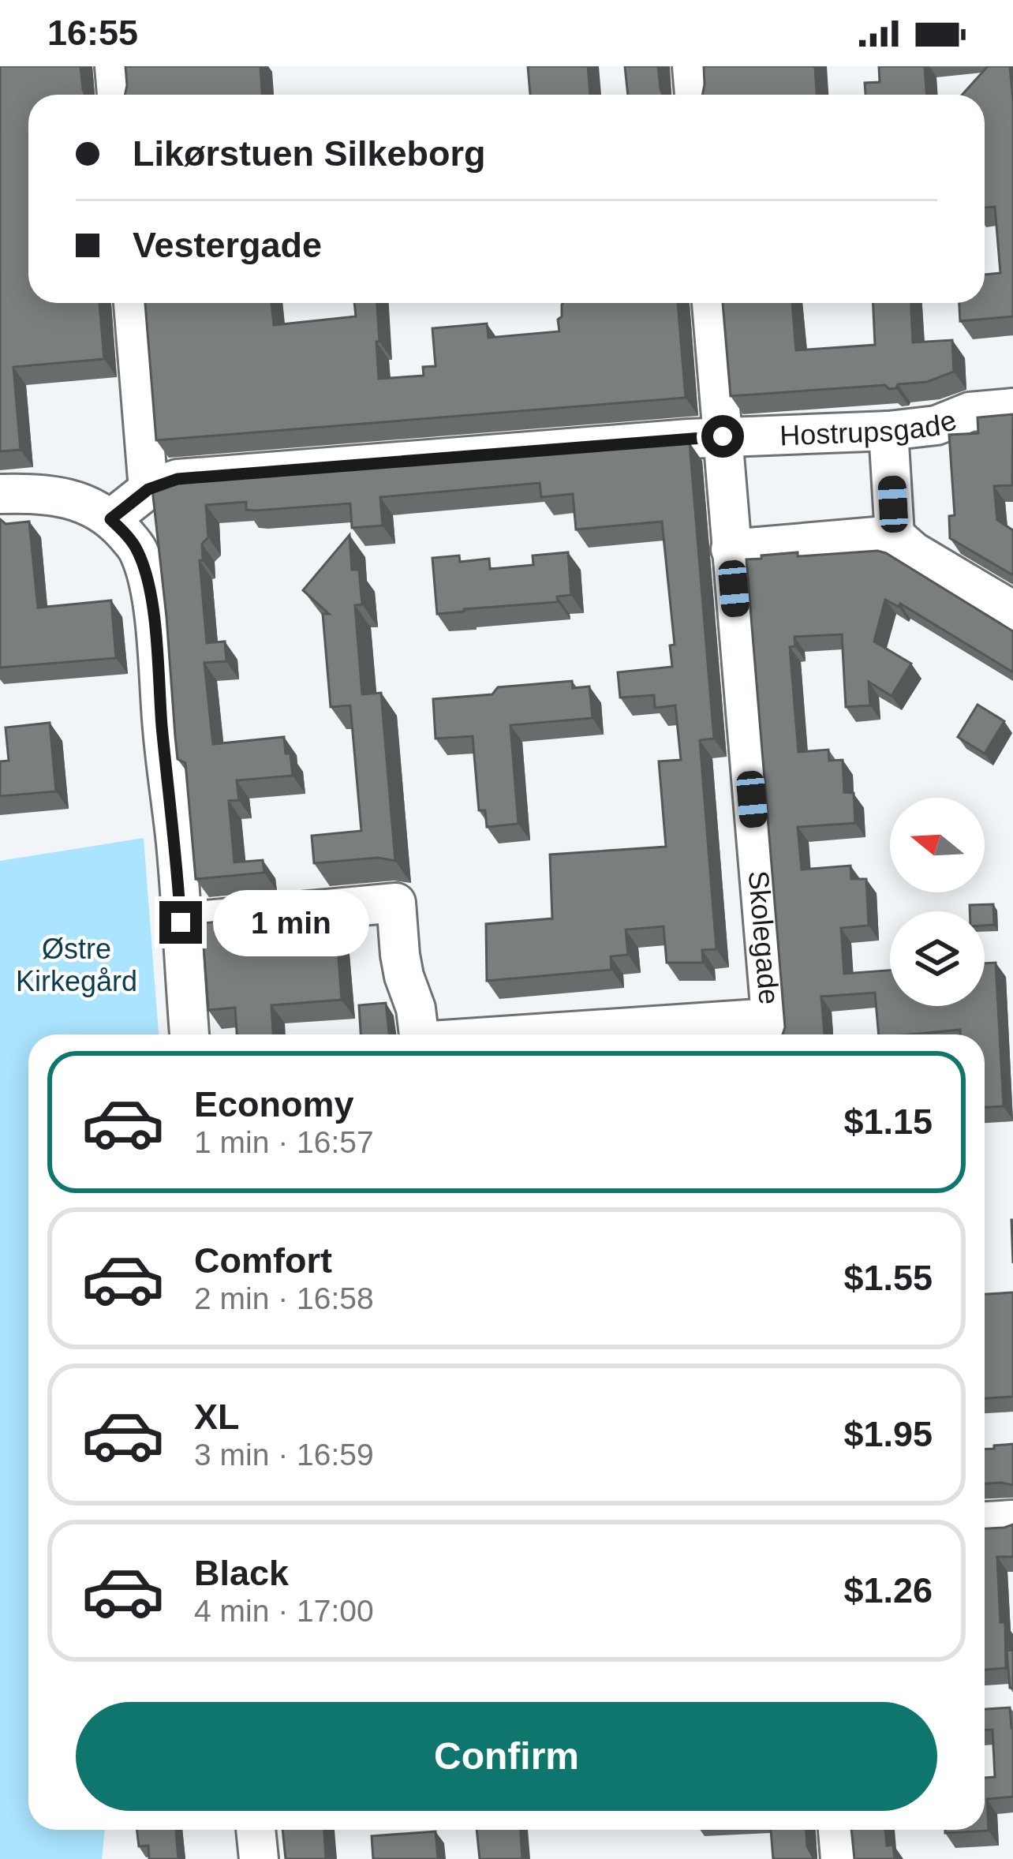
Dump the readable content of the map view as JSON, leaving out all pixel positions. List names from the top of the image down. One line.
{"streets":{"street":["Hostrupsgade","Skolegade"]},"crossings":[["Hostrupsgade","Skolegade"]],"parks":["Østre Kirkegård"],"north":"left","page":{"status":"16:55","banner":["Likørstuen Silkeborg","Vestergade"],"bubble":"1 min","list":[{"name":"Economy","note":"1 min · 16:57","value":"$1.15"},{"name":"Comfort","note":"2 min · 16:58","value":"$1.55"},{"name":"XL","note":"3 min · 16:59","value":"$1.95"},{"name":"Black","note":"4 min · 17:00","value":"$1.26"}],"buttons":"Confirm"}}
